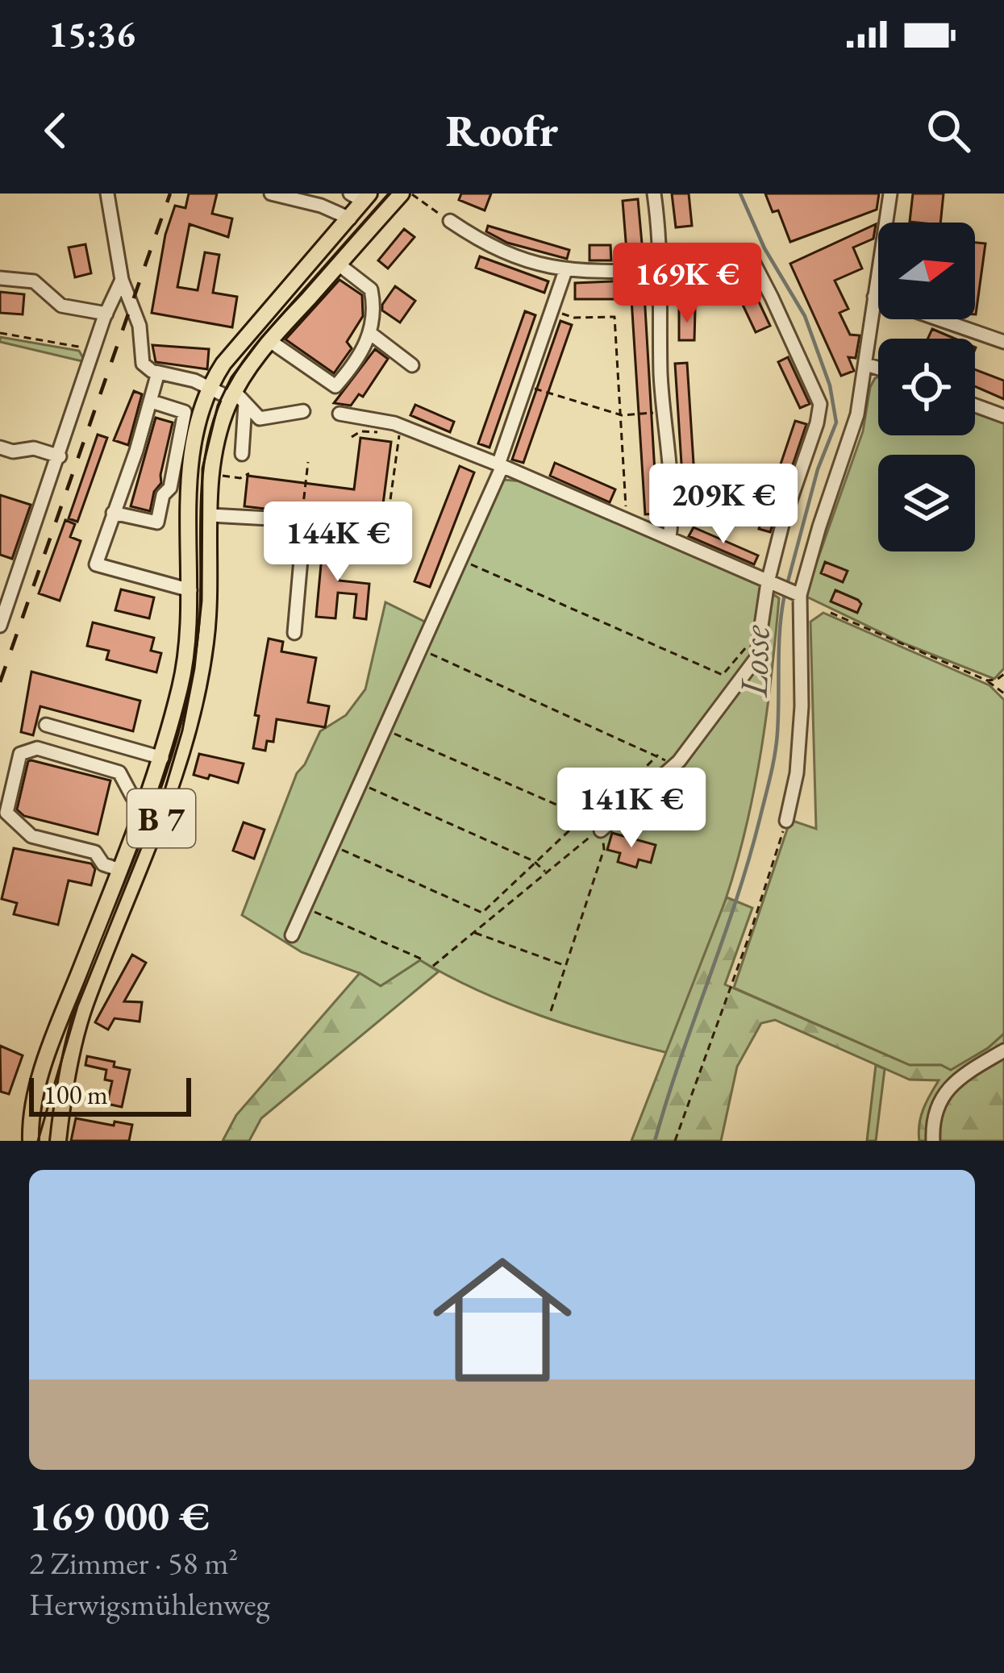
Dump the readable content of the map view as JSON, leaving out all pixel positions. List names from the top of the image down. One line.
{"streets":{"main road":["B 7"]},"water":["Losse"],"scale_bar":"100 m","north":"right","page":{"status":"15:36","header":"Roofr","price":["169K €","209K €","144K €","141K €"],"scale":"100 m","list":[{"name":"169 000 €","note":"2 Zimmer · 58 m² · Herwigsmühlenweg"}]}}
